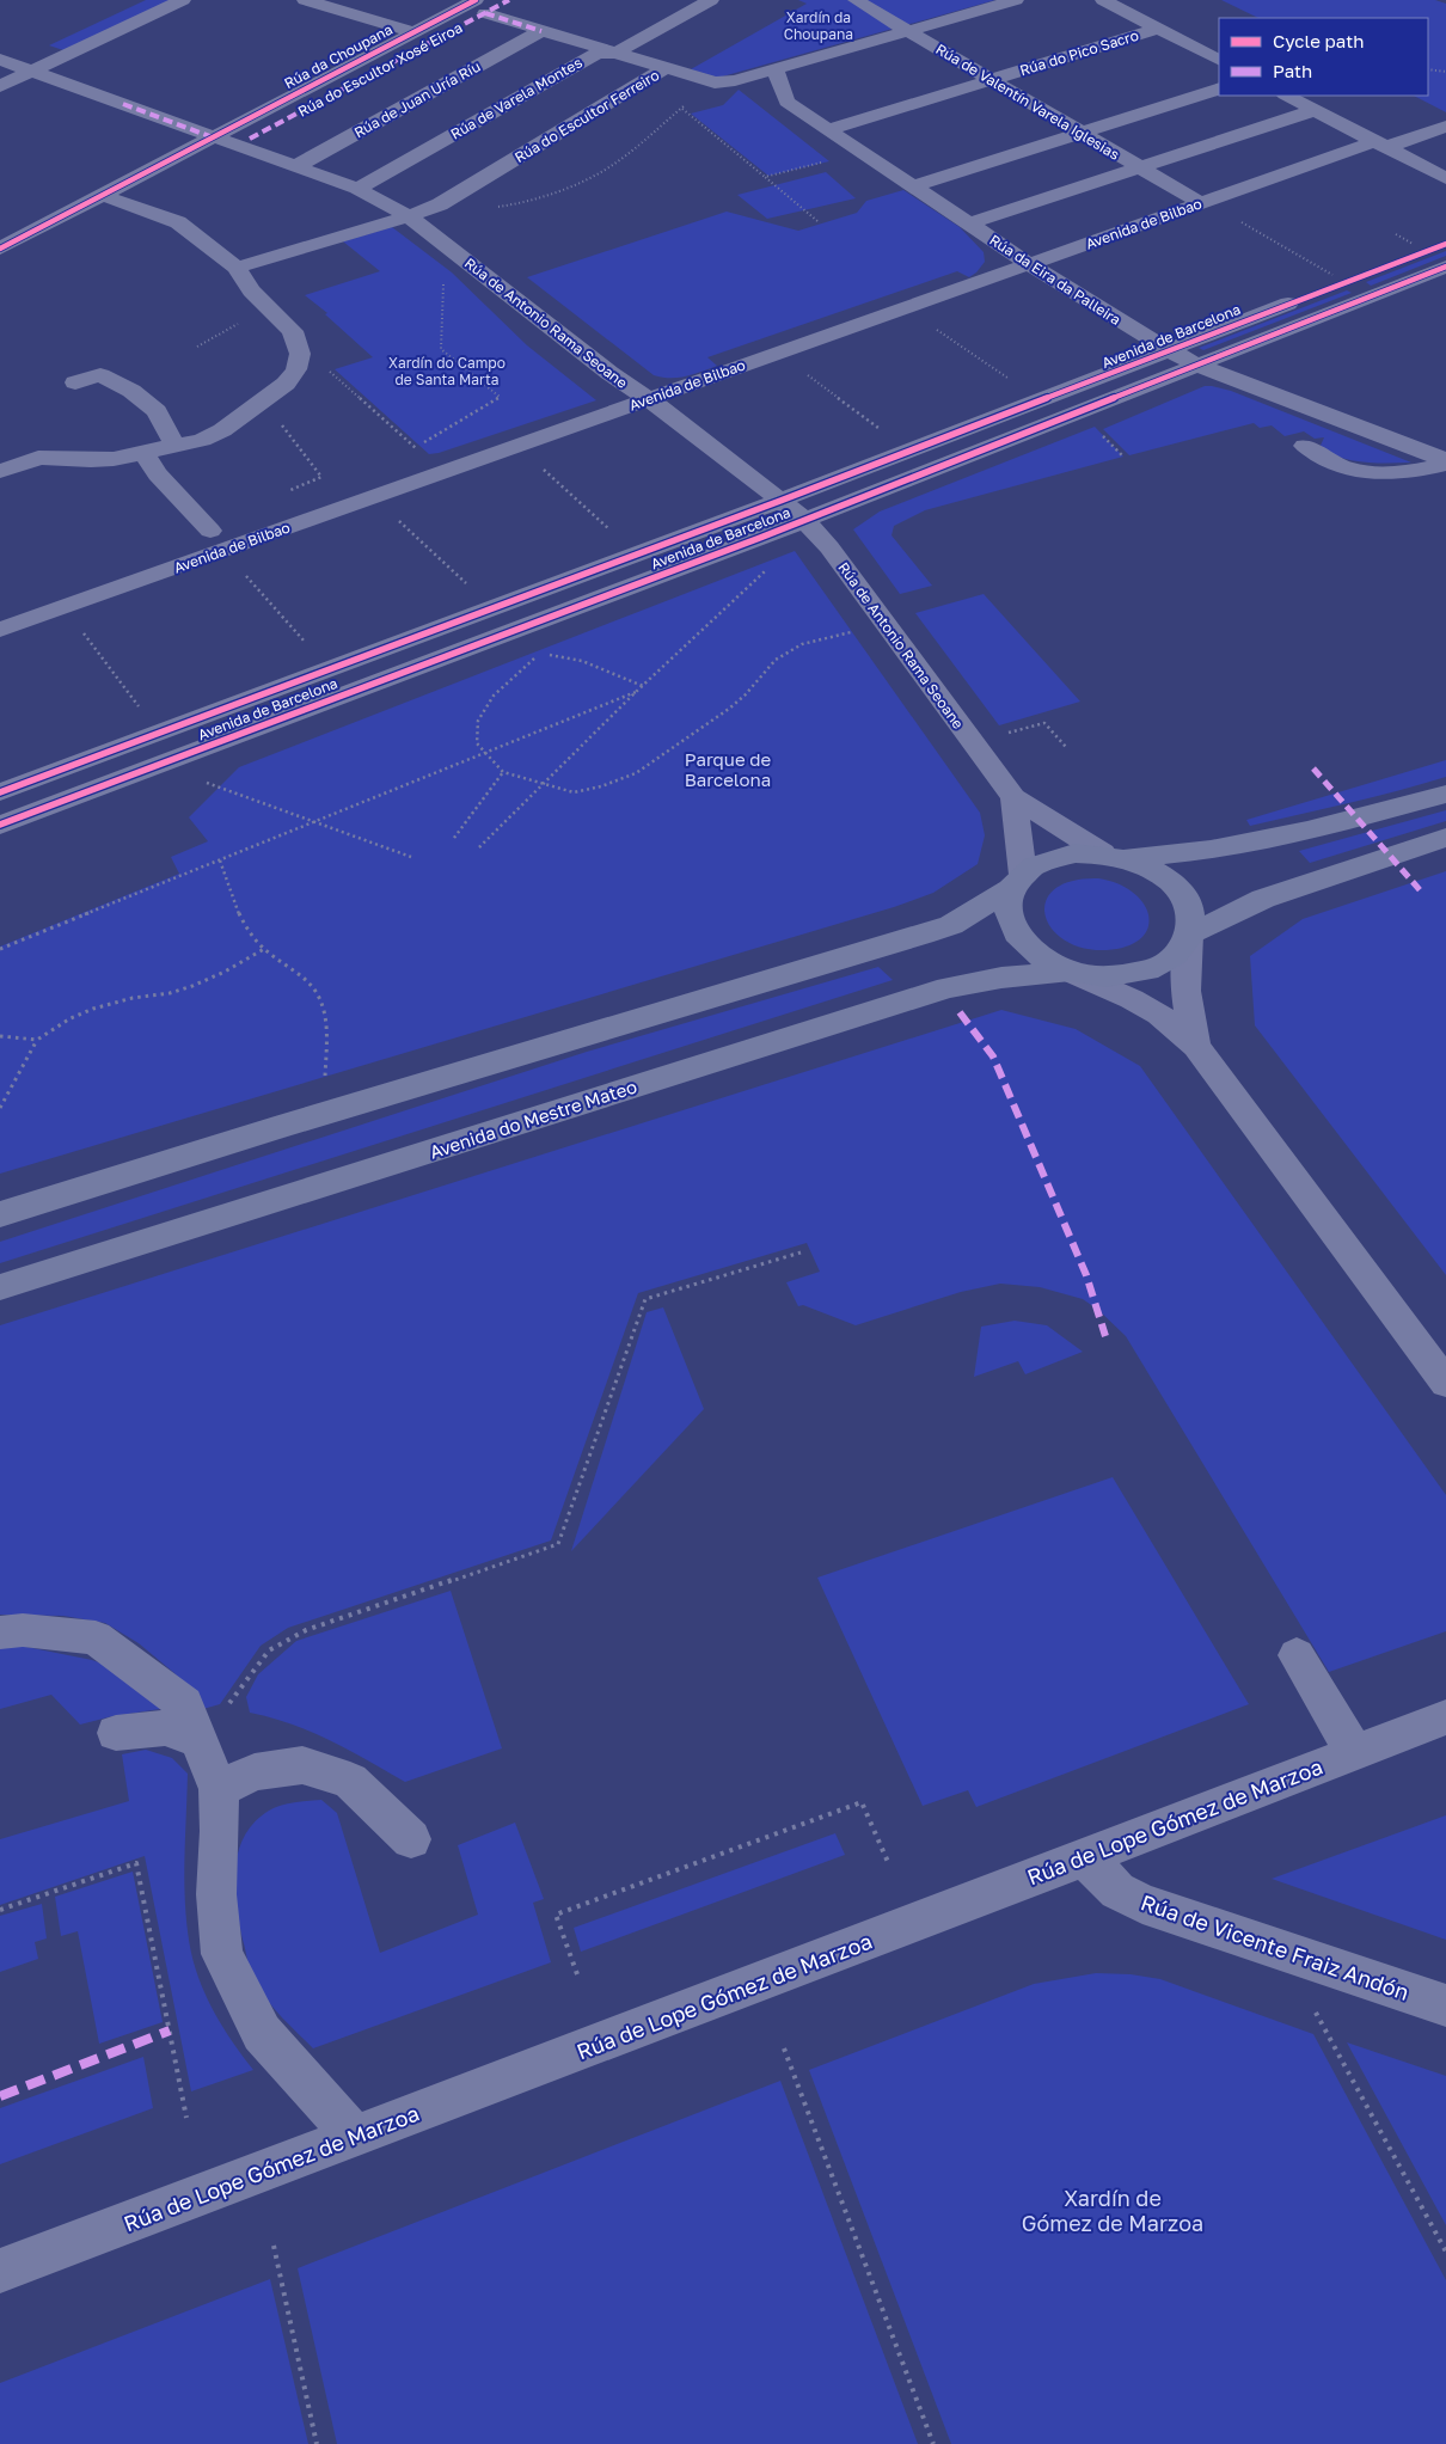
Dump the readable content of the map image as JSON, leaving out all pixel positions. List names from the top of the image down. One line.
{"streets":{"main road":["Avenida do Mestre Mateo"],"street":["Rúa do Pico Sacro","Rúa da Choupana","Rúa do Escultor Xosé Eiroa","Rúa de Varela Montes","Rúa de Juan Uría Ríu","Rúa de Valentín Varela Iglesias","Rúa do Escultor Ferreiro","Avenida de Bilbao","Rúa da Eira da Palleira","Rúa de Antonio Rama Seoane","Avenida de Barcelona","Rúa de Lope Gómez de Marzoa","Rúa de Vicente Fraiz Andón"]},"crossings":[["Rúa do Pico Sacro","Rúa de Valentín Varela Iglesias"],["Rúa do Pico Sacro","Rúa da Eira da Palleira"],["Rúa da Choupana","Rúa do Escultor Xosé Eiroa"],["Rúa da Choupana","Rúa de Antonio Rama Seoane"],["Rúa de Varela Montes","Rúa de Antonio Rama Seoane"],["Rúa de Juan Uría Ríu","Rúa de Antonio Rama Seoane"],["Rúa de Valentín Varela Iglesias","Rúa do Escultor Ferreiro"],["Rúa de Valentín Varela Iglesias","Avenida de Bilbao"],["Rúa do Escultor Ferreiro","Rúa da Eira da Palleira"],["Rúa do Escultor Ferreiro","Rúa de Antonio Rama Seoane"],["Avenida de Bilbao","Rúa da Eira da Palleira"],["Avenida de Bilbao","Rúa de Antonio Rama Seoane"],["Rúa da Eira da Palleira","Avenida de Barcelona"],["Rúa de Antonio Rama Seoane","Avenida de Barcelona"],["Rúa de Antonio Rama Seoane","Avenida do Mestre Mateo"],["Rúa de Lope Gómez de Marzoa","Rúa de Vicente Fraiz Andón"]],"parks":["Xardín da Choupana","Xardín do Campo de Santa Marta","Parque de Barcelona","Xardín de Gómez de Marzoa"],"legend":["Cycle path","Path"]}
